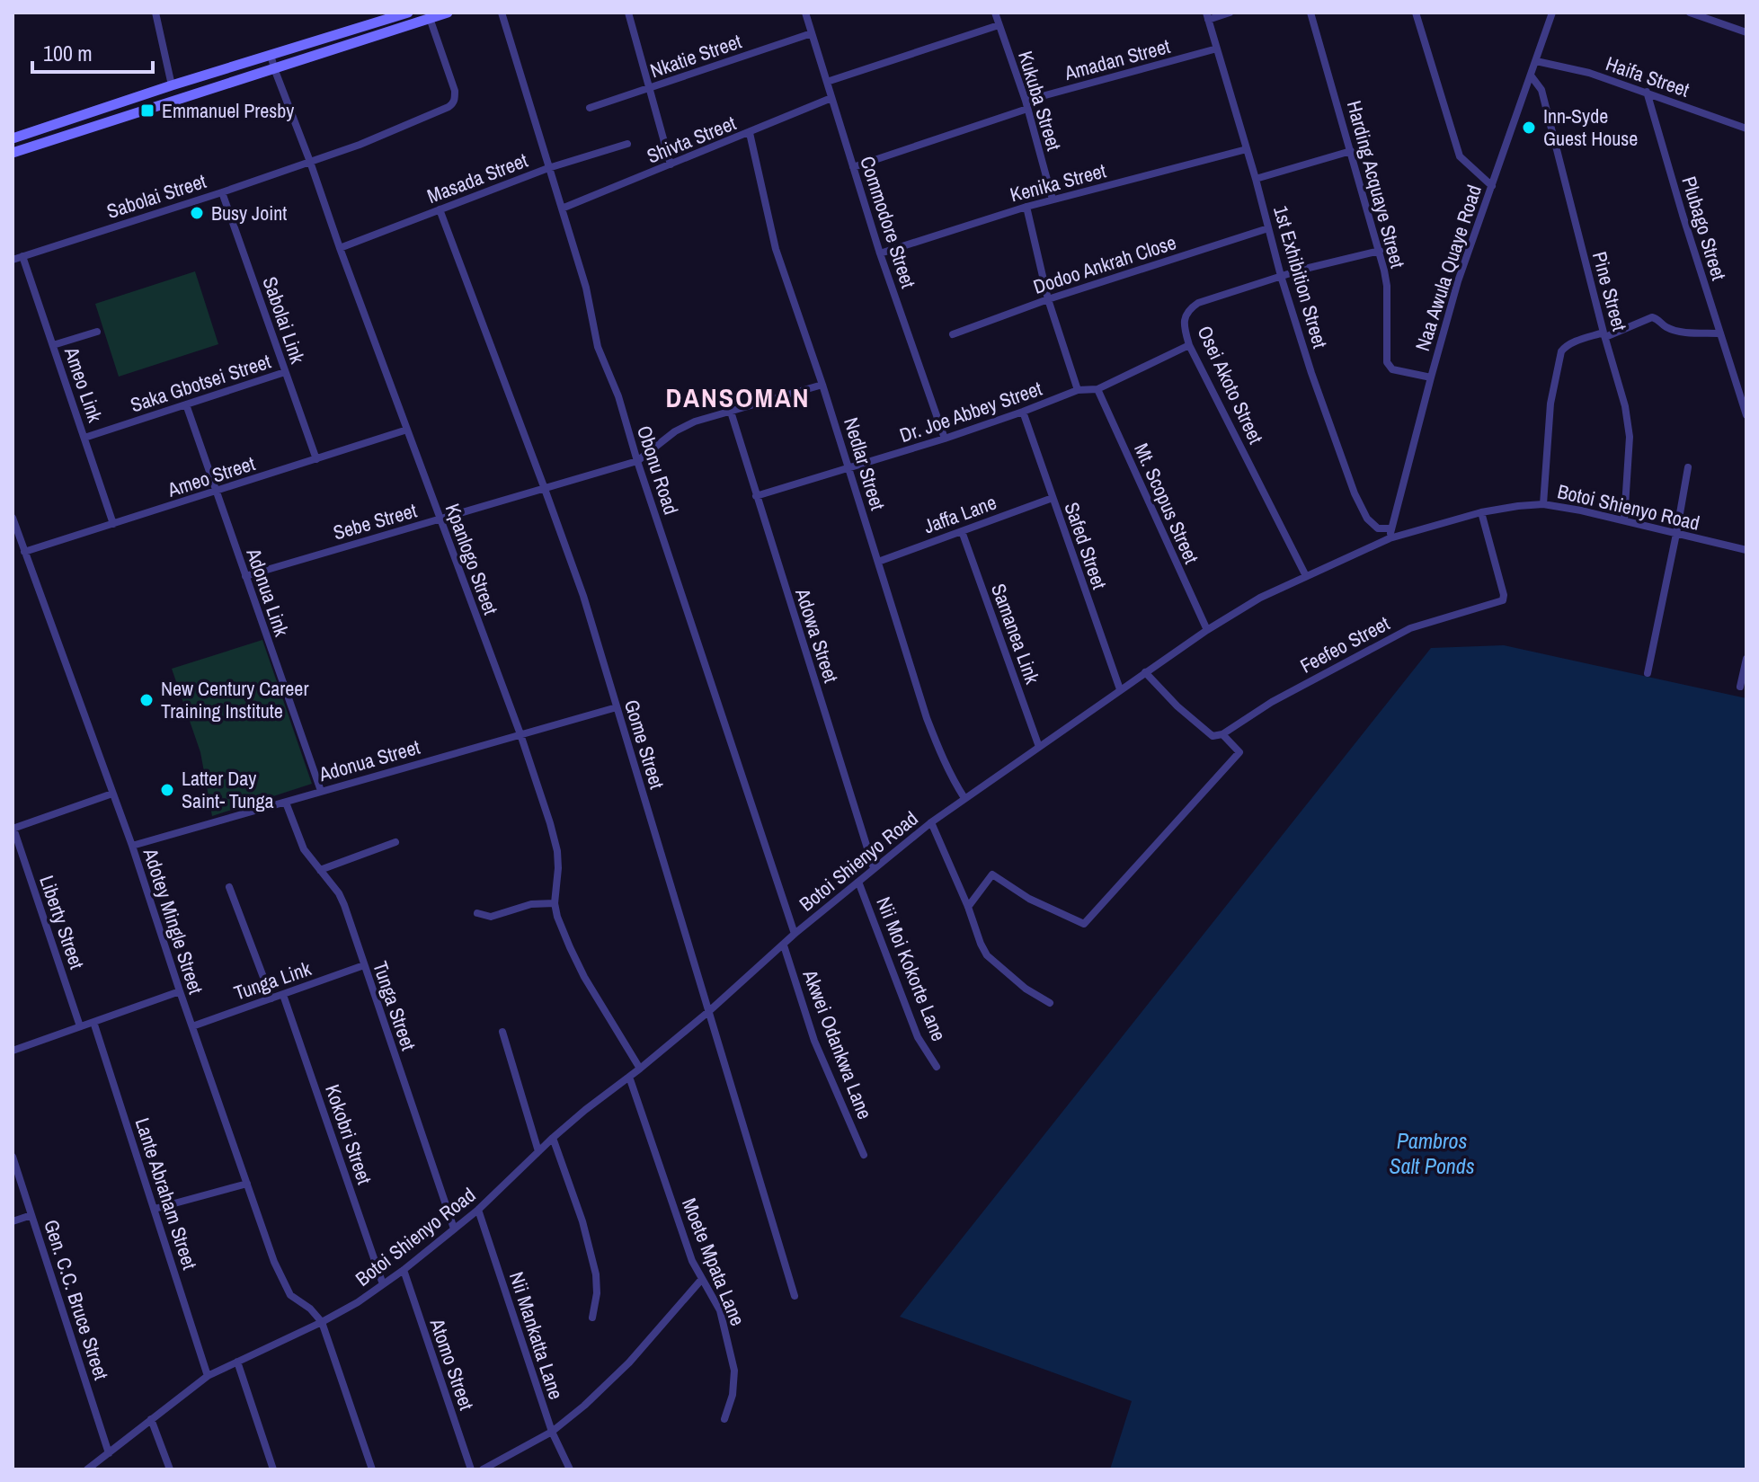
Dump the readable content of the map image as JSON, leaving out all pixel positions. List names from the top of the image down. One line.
{"streets":{"street":["Nkatie Street","Amadan Street","Haifa Street","Kukuba Street","Shivta Street","Masada Street","Kenika Street","Harding Acquaye Street","Sabolai Street","Commodore Street","Plubago Street","Dodoo Ankrah Close","Naa Awula Quaye Road","1st Exhibition Street","Pine Street","Sabolai Link","Saka Gbotsei Street","Ameo Link","Osei Akoto Street","Dr. Joe Abbey Street","Nedlar Street","Obonu Road","Ameo Street","Mt. Scopus Street","Botoi Shienyo Road","Jaffa Lane","Sebe Street","Safed Street","Kpanlogo Street","Adonua Link","Samanea Link","Adowa Street","Feefeo Street","Gome Street","Adonua Street","Adotey Mingle Street","Liberty Street","Nii Moi Kokorte Lane","Tunga Link","Tunga Street","Akwei Odankwa Lane","Kokobri Street","Lante Abraham Street","Moete Mpata Lane","Gen. C.C. Bruce Street","Nii Mankatta Lane","Atomo Street"]},"crossings":[["Nkatie Street","Commodore Street"],["Amadan Street","Kukuba Street"],["Amadan Street","Commodore Street"],["Amadan Street","1st Exhibition Street"],["Haifa Street","Plubago Street"],["Haifa Street","Naa Awula Quaye Road"],["Kukuba Street","Kenika Street"],["Shivta Street","Commodore Street"],["Shivta Street","Nedlar Street"],["Shivta Street","Obonu Road"],["Masada Street","Obonu Road"],["Masada Street","Kpanlogo Street"],["Masada Street","Gome Street"],["Kenika Street","Commodore Street"],["Kenika Street","1st Exhibition Street"],["Harding Acquaye Street","Naa Awula Quaye Road"],["Harding Acquaye Street","Osei Akoto Street"],["Sabolai Street","Sabolai Link"],["Sabolai Street","Ameo Link"],["Sabolai Street","Kpanlogo Street"],["Commodore Street","Dr. Joe Abbey Street"],["Dodoo Ankrah Close","1st Exhibition Street"],["Naa Awula Quaye Road","1st Exhibition Street"],["Naa Awula Quaye Road","Pine Street"],["Naa Awula Quaye Road","Botoi Shienyo Road"],["1st Exhibition Street","Osei Akoto Street"],["Pine Street","Botoi Shienyo Road"],["Sabolai Link","Saka Gbotsei Street"],["Sabolai Link","Ameo Street"],["Saka Gbotsei Street","Ameo Link"],["Saka Gbotsei Street","Adonua Link"],["Ameo Link","Ameo Street"],["Osei Akoto Street","Dr. Joe Abbey Street"],["Osei Akoto Street","Botoi Shienyo Road"],["Dr. Joe Abbey Street","Nedlar Street"],["Dr. Joe Abbey Street","Mt. Scopus Street"],["Dr. Joe Abbey Street","Safed Street"],["Dr. Joe Abbey Street","Adowa Street"],["Nedlar Street","Botoi Shienyo Road"],["Nedlar Street","Jaffa Lane"],["Obonu Road","Botoi Shienyo Road"],["Obonu Road","Sebe Street"],["Ameo Street","Kpanlogo Street"],["Ameo Street","Adonua Link"],["Ameo Street","Adotey Mingle Street"],["Mt. Scopus Street","Botoi Shienyo Road"],["Botoi Shienyo Road","Safed Street"],["Botoi Shienyo Road","Kpanlogo Street"],["Botoi Shienyo Road","Samanea Link"],["Botoi Shienyo Road","Adowa Street"],["Botoi Shienyo Road","Feefeo Street"],["Botoi Shienyo Road","Gome Street"],["Botoi Shienyo Road","Adotey Mingle Street"],["Botoi Shienyo Road","Nii Moi Kokorte Lane"],["Botoi Shienyo Road","Tunga Street"],["Botoi Shienyo Road","Akwei Odankwa Lane"],["Botoi Shienyo Road","Kokobri Street"],["Botoi Shienyo Road","Lante Abraham Street"],["Botoi Shienyo Road","Moete Mpata Lane"],["Botoi Shienyo Road","Gen. C.C. Bruce Street"],["Botoi Shienyo Road","Nii Mankatta Lane"],["Botoi Shienyo Road","Atomo Street"],["Jaffa Lane","Safed Street"],["Jaffa Lane","Samanea Link"],["Sebe Street","Kpanlogo Street"],["Sebe Street","Adonua Link"],["Sebe Street","Gome Street"],["Kpanlogo Street","Adonua Street"],["Adonua Link","Adonua Street"],["Gome Street","Adonua Street"],["Adonua Street","Adotey Mingle Street"],["Adonua Street","Tunga Street"],["Adotey Mingle Street","Tunga Link"],["Tunga Link","Tunga Street"],["Tunga Link","Kokobri Street"]],"districts":["DANSOMAN"],"water":["Pambros Salt Ponds"],"places":{"transit":["Emmanuel Presby"],"other":["Inn-Syde Guest House","Busy Joint","New Century Career Training Institute","Latter Day Saint- Tunga"]},"scale_bar":"100 m"}
